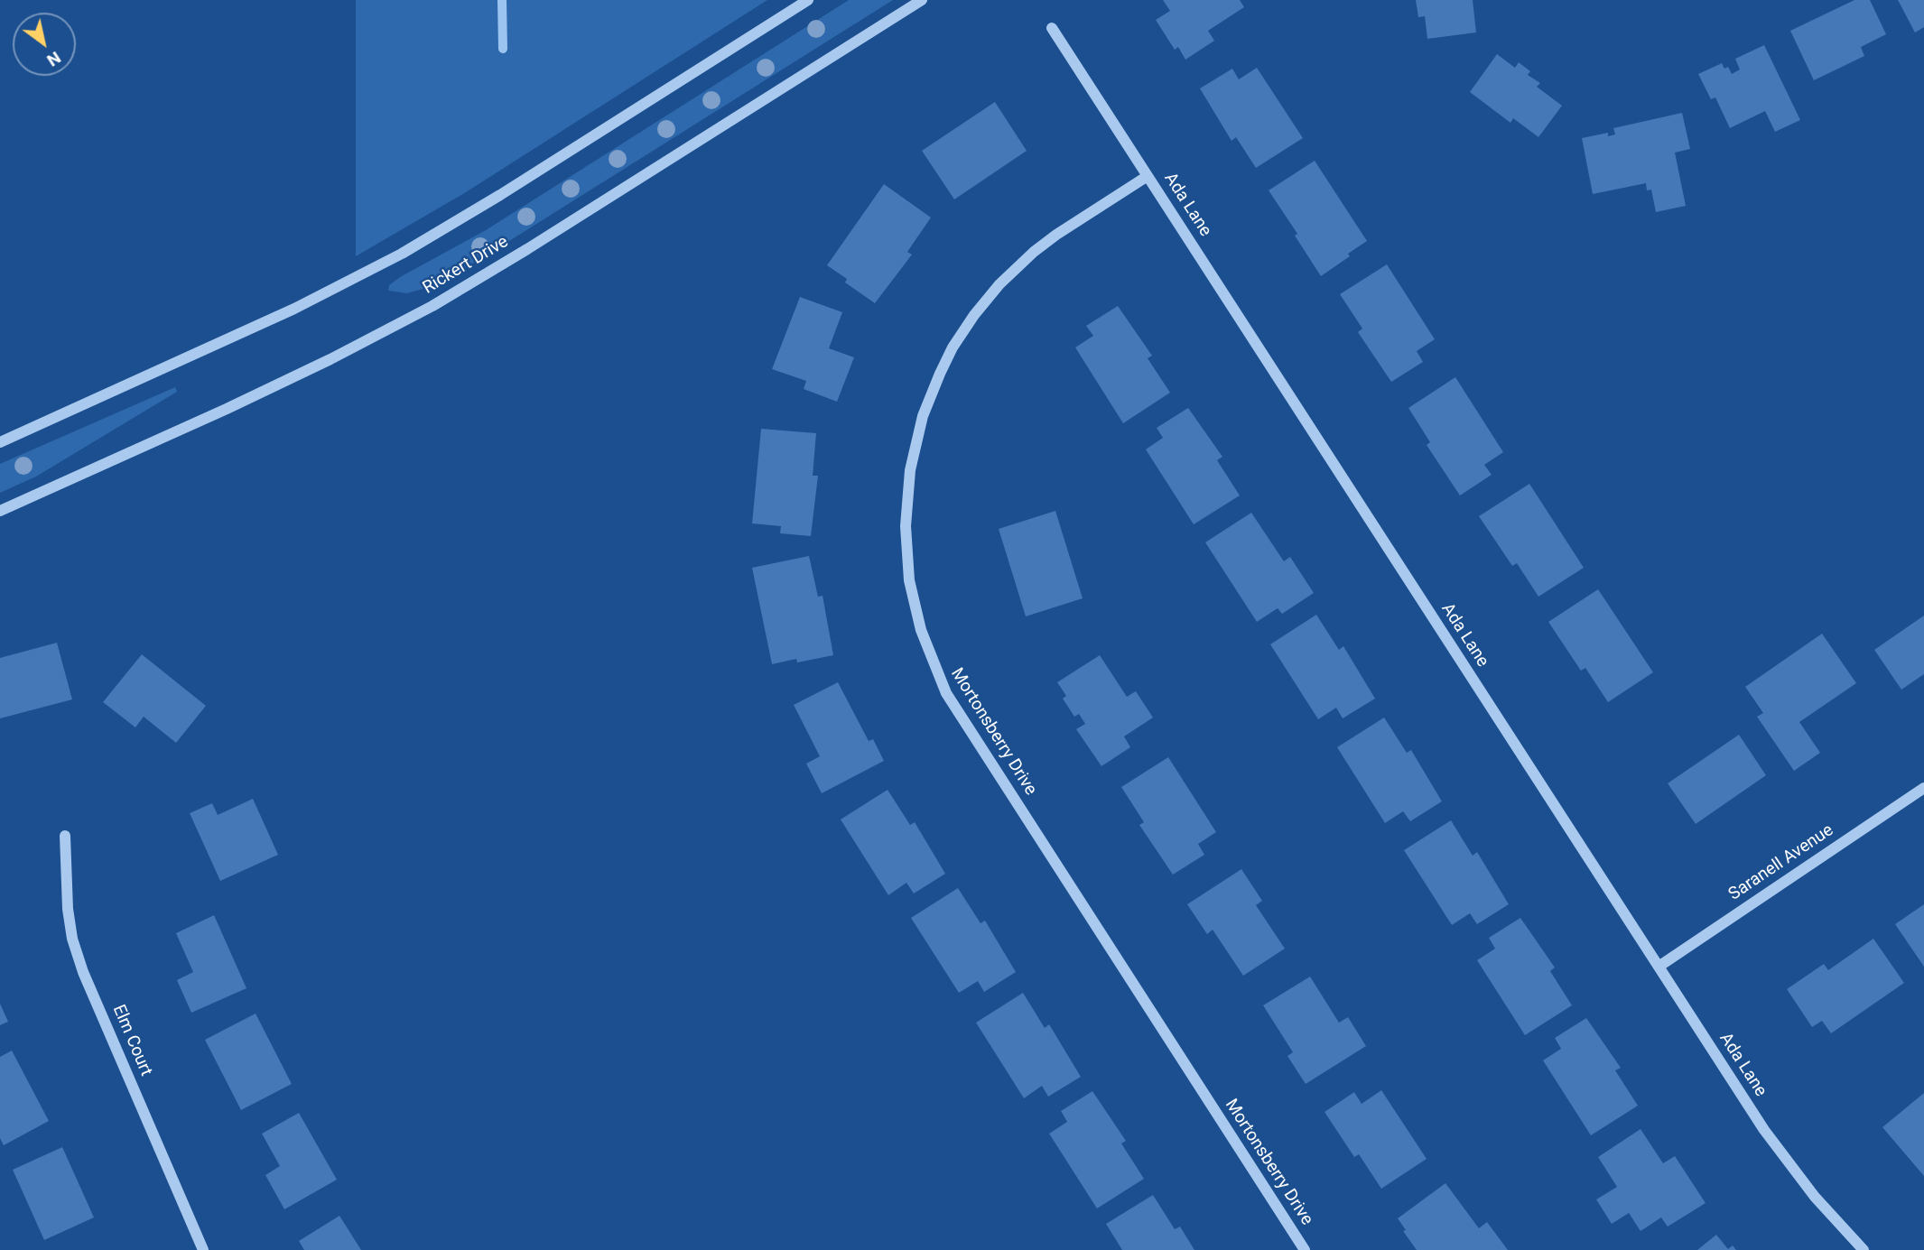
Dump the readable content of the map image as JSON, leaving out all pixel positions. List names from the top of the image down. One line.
{"streets":{"street":["Ada Lane","Rickert Drive","Mortonsberry Drive","Saranell Avenue","Elm Court"]},"crossings":[["Ada Lane","Mortonsberry Drive"],["Ada Lane","Saranell Avenue"]],"north":"bottom right"}
